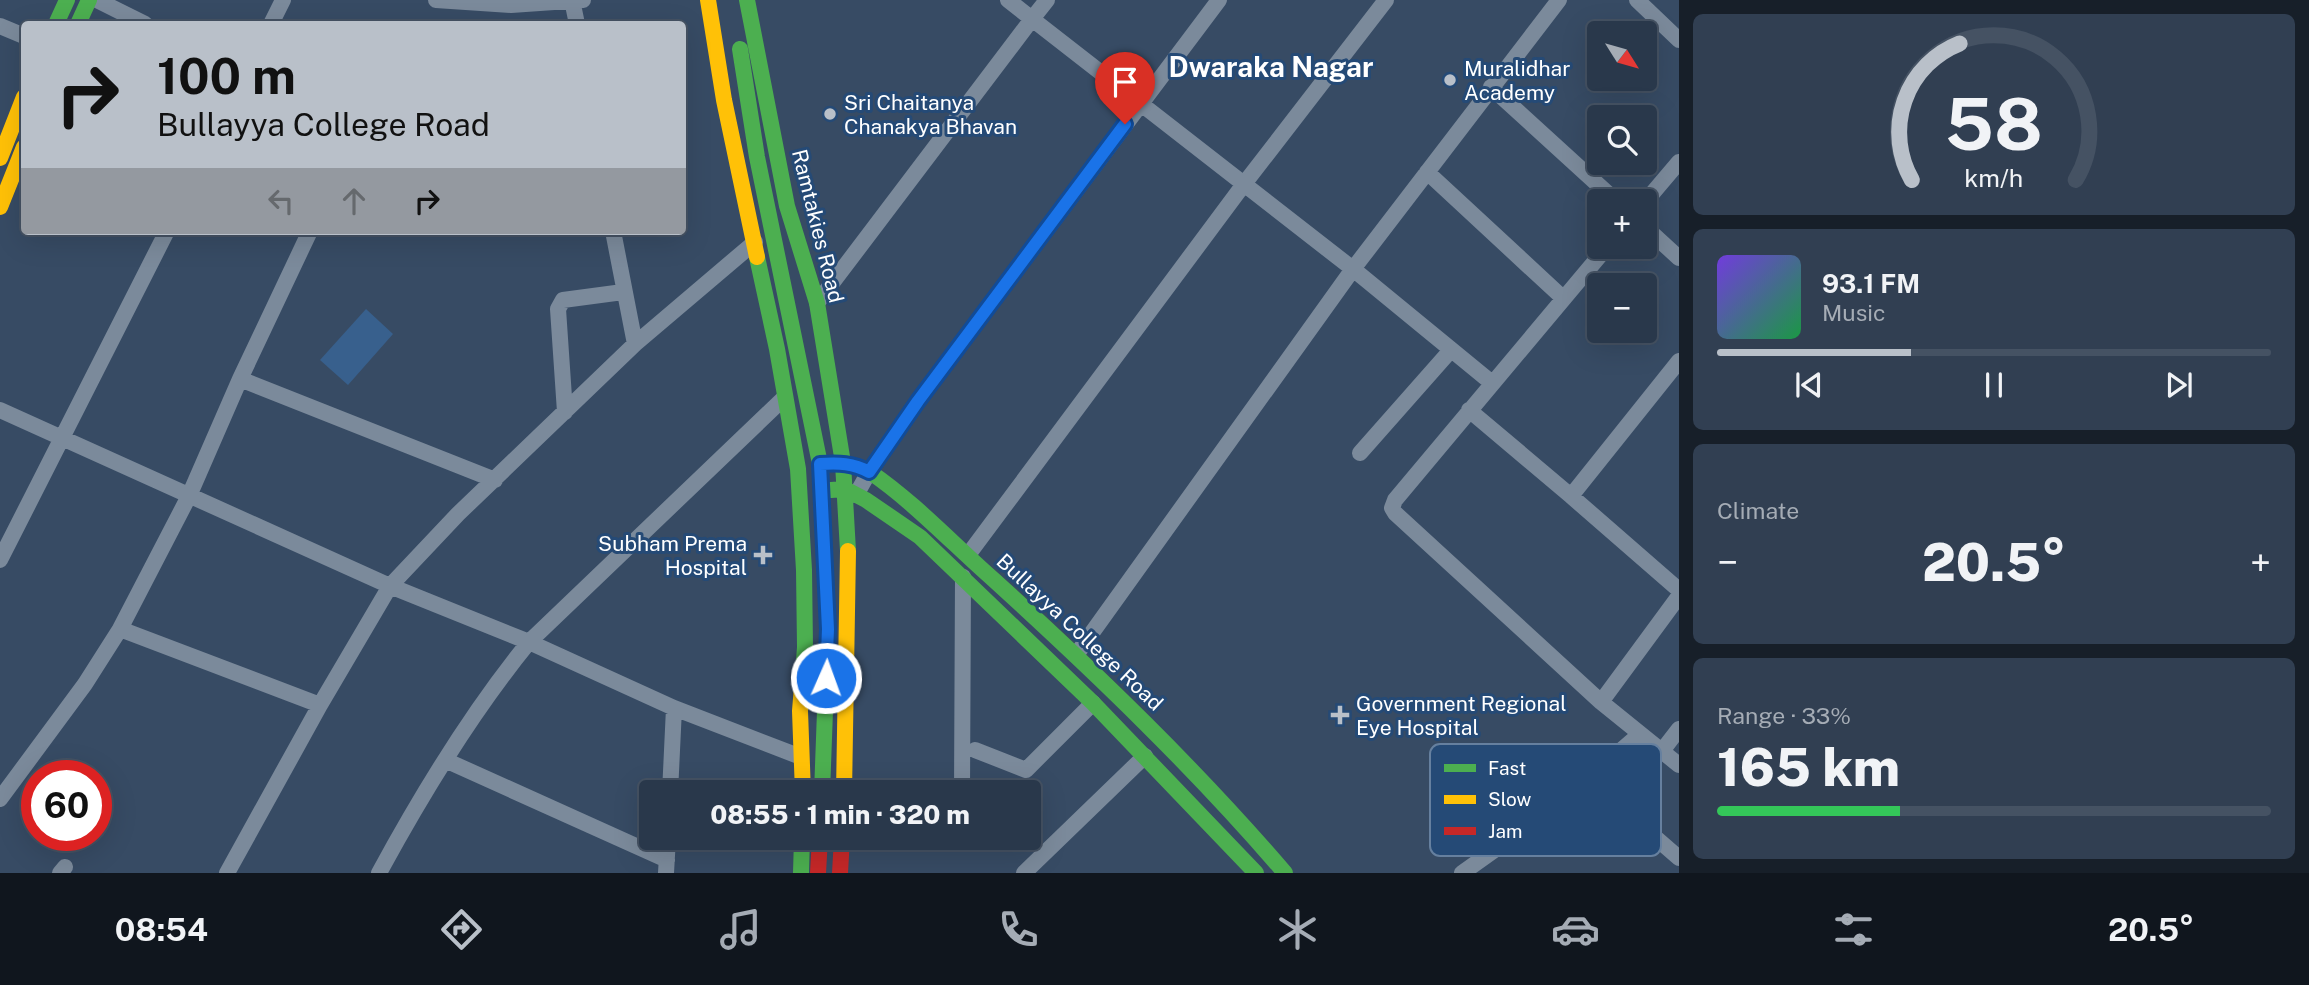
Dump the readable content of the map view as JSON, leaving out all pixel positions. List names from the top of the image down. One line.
{"streets":{"main road":["Ramtakies Road","Bullayya College Road"]},"crossings":[["Ramtakies Road","Bullayya College Road"]],"districts":["Dwaraka Nagar"],"places":{"other":["Muralidhar Academy","Sri Chaitanya Chanakya Bhavan"],"health":["Subham Prema Hospital","Government Regional Eye Hospital"]},"legend":["Fast","Slow","Jam"],"north":"bottom right","page":{"map_buttons":["+","−"],"turn":["100 m","Bullayya College Road"],"song":["93.1 FM","Music"],"tile":["Climate",["Range · 33%","165 km"]],"heat":["−","20.5°","+"],"limit":"60","trip":"08:55 · 1 min · 320 m","tabs":["08:54","20.5°"],"gauge":["58","km/h"]}}
